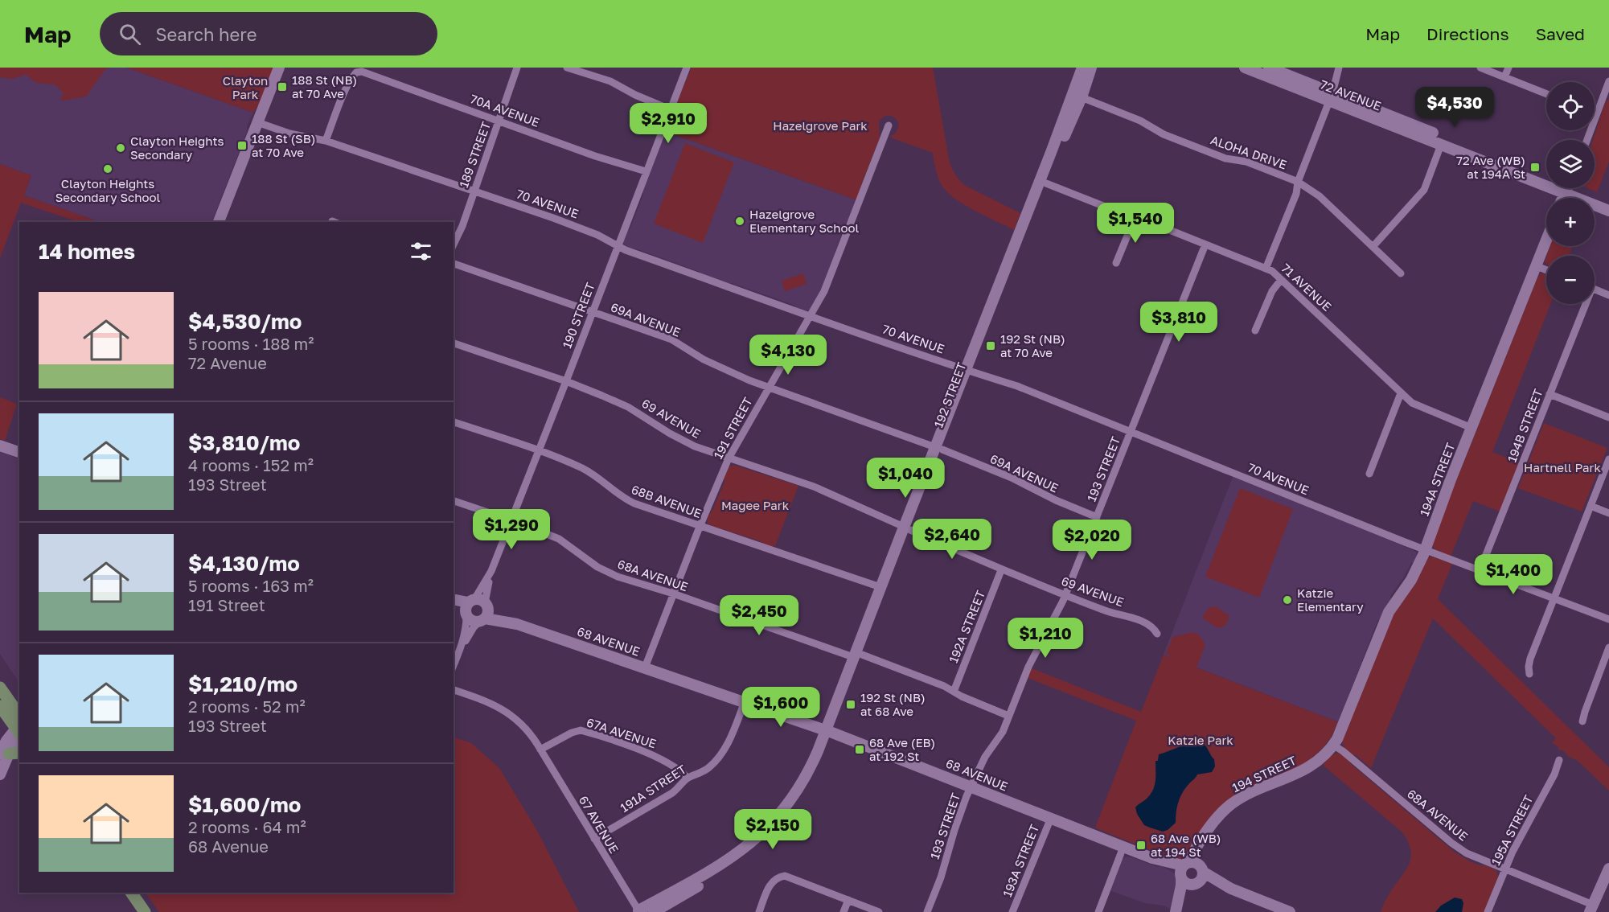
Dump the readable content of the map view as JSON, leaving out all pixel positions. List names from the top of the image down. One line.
{"streets":{"main road":["72 AVENUE","192 STREET","194A STREET","68 AVENUE","194 STREET"],"street":["70A AVENUE","ALOHA DRIVE","189 STREET","70 AVENUE","71 AVENUE","190 STREET","69A AVENUE","69 AVENUE","194B STREET","191 STREET","193 STREET","68B AVENUE","68A AVENUE","192A STREET","67A AVENUE","191A STREET","67 AVENUE","195A STREET","193A STREET"]},"crossings":[["70A AVENUE","189 STREET"],["70A AVENUE","70 AVENUE"],["70A AVENUE","190 STREET"],["ALOHA DRIVE","192 STREET"],["189 STREET","70 AVENUE"],["70 AVENUE","190 STREET"],["70 AVENUE","192 STREET"],["70 AVENUE","194B STREET"],["70 AVENUE","191 STREET"],["70 AVENUE","193 STREET"],["70 AVENUE","194A STREET"],["71 AVENUE","192 STREET"],["71 AVENUE","193 STREET"],["71 AVENUE","194A STREET"],["190 STREET","69A AVENUE"],["190 STREET","69 AVENUE"],["190 STREET","68B AVENUE"],["190 STREET","68A AVENUE"],["190 STREET","68 AVENUE"],["69A AVENUE","192 STREET"],["69A AVENUE","191 STREET"],["69A AVENUE","193 STREET"],["192 STREET","69 AVENUE"],["192 STREET","68B AVENUE"],["192 STREET","68A AVENUE"],["192 STREET","68 AVENUE"],["69 AVENUE","191 STREET"],["69 AVENUE","193 STREET"],["69 AVENUE","192A STREET"],["191 STREET","68B AVENUE"],["191 STREET","68A AVENUE"],["191 STREET","68 AVENUE"],["193 STREET","68A AVENUE"],["193 STREET","68 AVENUE"],["194A STREET","68A AVENUE"],["194A STREET","194 STREET"],["68A AVENUE","192A STREET"],["68A AVENUE","194 STREET"],["68A AVENUE","195A STREET"],["68 AVENUE","194 STREET"],["68 AVENUE","191A STREET"],["68 AVENUE","193A STREET"],["67A AVENUE","191A STREET"],["67A AVENUE","67 AVENUE"],["191A STREET","67 AVENUE"]],"parks":["Clayton Park","Hazelgrove Park","Hartnell Park","Magee Park","Katzie Park"],"places":{"transit":["188 St (NB) at 70 Ave","188 St (SB) at 70 Ave","72 Ave (WB) at 194A St","192 St (NB) at 70 Ave","192 St (NB) at 68 Ave","68 Ave (EB) at 192 St","68 Ave (WB) at 194 St"],"other":["Clayton Heights Secondary","Clayton Heights Secondary School","Hazelgrove Elementary School","Katzie Elementary"]},"page":{"header":"Map","search":"Search here","nav":["Map","Directions","Saved"],"map_buttons":["+","−"],"price":["$4,530","$2,910","$1,540","$3,810","$4,130","$1,040","$1,290","$2,640","$2,020","$1,400","$2,450","$1,210","$1,600","$2,150"],"heading":"14 homes","list":[{"name":"$4,530/mo","note":"5 rooms · 188 m² · 72 Avenue"},{"name":"$3,810/mo","note":"4 rooms · 152 m² · 193 Street"},{"name":"$4,130/mo","note":"5 rooms · 163 m² · 191 Street"},{"name":"$1,210/mo","note":"2 rooms · 52 m² · 193 Street"},{"name":"$1,600/mo","note":"2 rooms · 64 m² · 68 Avenue"}]}}
